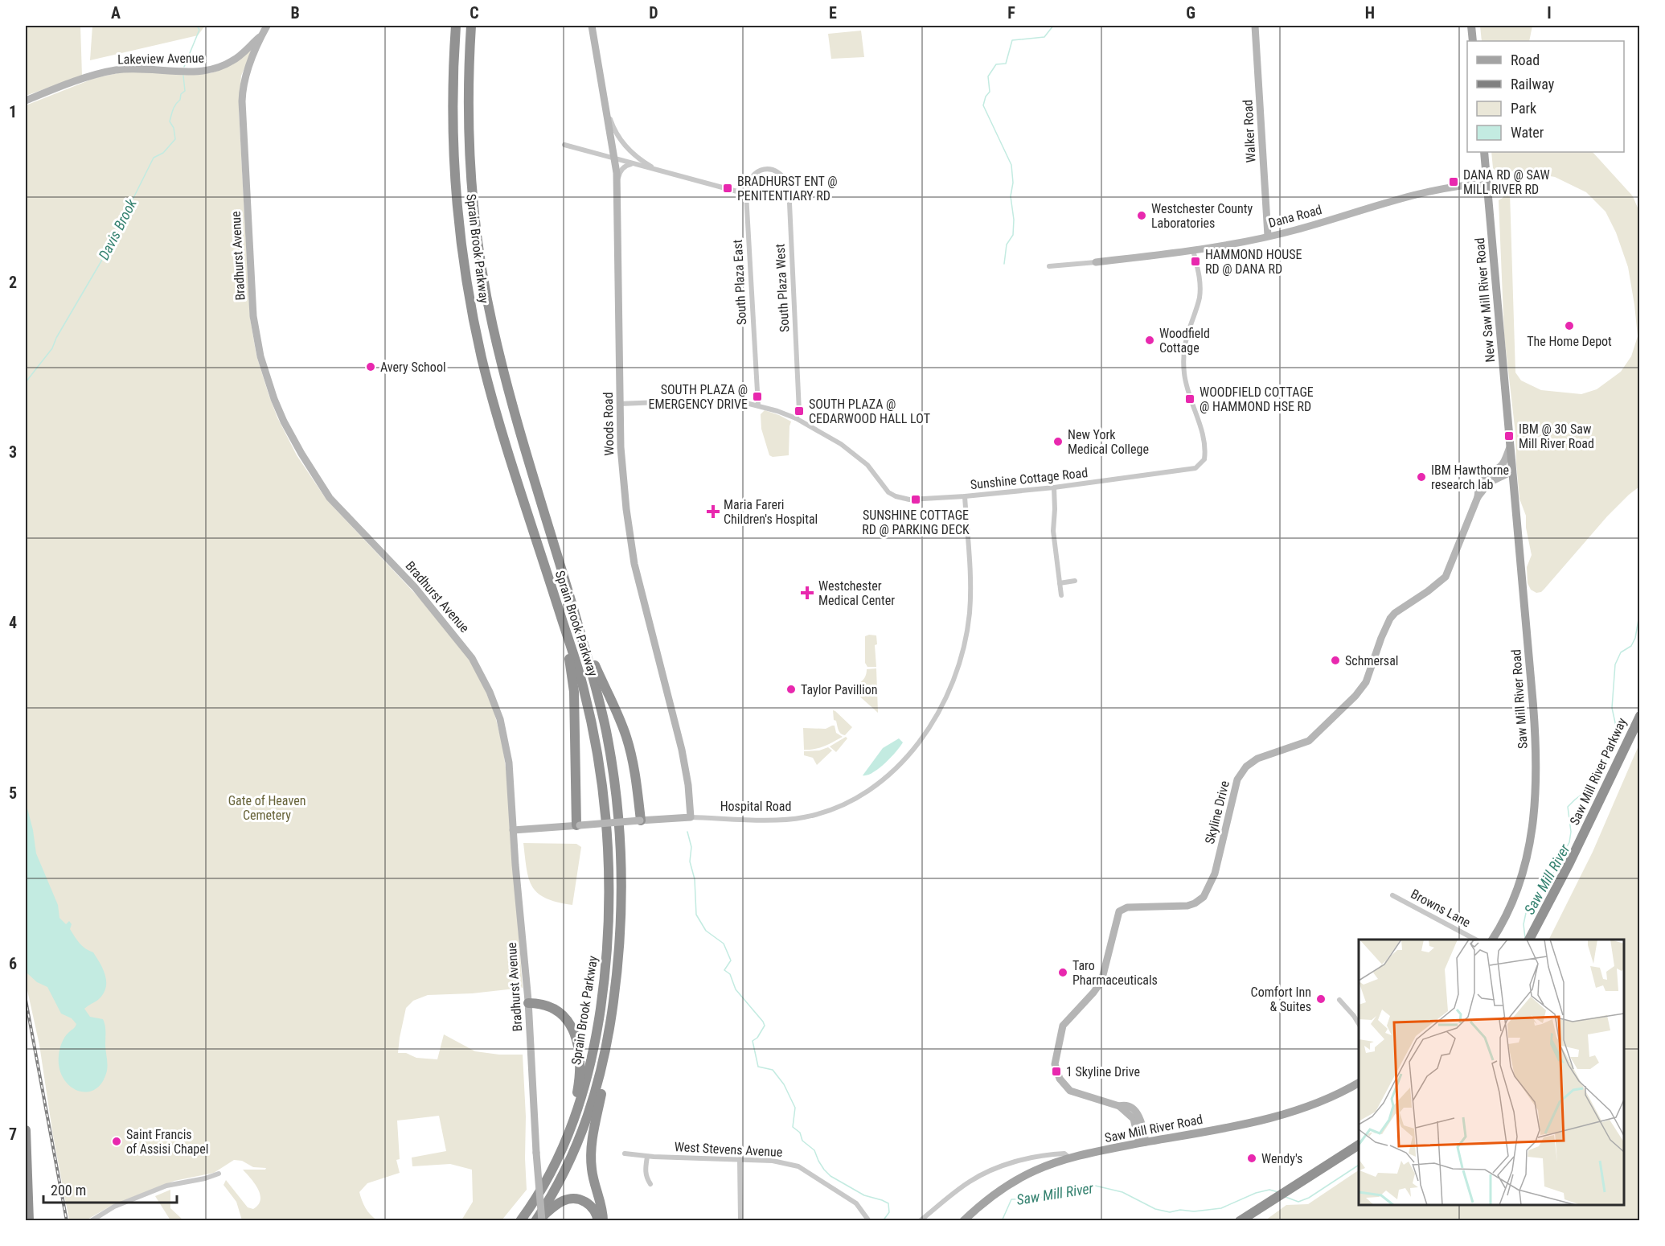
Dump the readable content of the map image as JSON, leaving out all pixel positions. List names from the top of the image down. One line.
{"streets":{"highway":["Sprain Brook Parkway","Saw Mill River Parkway"],"main road":["New Saw Mill River Road","Saw Mill River Road"],"street":["Lakeview Avenue","Walker Road","Dana Road","Bradhurst Avenue","South Plaza East","South Plaza West","Woods Road","Sunshine Cottage Road","Hospital Road","Skyline Drive","Browns Lane","West Stevens Avenue"]},"crossings":[["Lakeview Avenue","Bradhurst Avenue"],["Walker Road","Dana Road"],["Dana Road","New Saw Mill River Road"],["Dana Road","Sunshine Cottage Road"],["Bradhurst Avenue","Hospital Road"],["South Plaza East","South Plaza West"],["South Plaza East","Sunshine Cottage Road"],["South Plaza West","Sunshine Cottage Road"],["New Saw Mill River Road","Saw Mill River Road"],["New Saw Mill River Road","Skyline Drive"],["Woods Road","Sunshine Cottage Road"],["Woods Road","Hospital Road"],["Sunshine Cottage Road","Hospital Road"],["Saw Mill River Road","Skyline Drive"]],"water":["Davis Brook","Saw Mill River"],"parks":["Gate of Heaven Cemetery"],"places":{"transit":["DANA RD @ SAW MILL RIVER RD","BRADHURST ENT @ PENITENTIARY RD","HAMMOND HOUSE RD @ DANA RD","SOUTH PLAZA @ EMERGENCY DRIVE","WOODFIELD COTTAGE @ HAMMOND HSE RD","SOUTH PLAZA @ CEDARWOOD HALL LOT","IBM @ 30 Saw Mill River Road","SUNSHINE COTTAGE RD @ PARKING DECK","1 Skyline Drive"],"other":["Westchester County Laboratories","The Home Depot","Woodfield Cottage","Avery School","New York Medical College","IBM Hawthorne research lab","Schmersal","Taylor Pavillion","Taro Pharmaceuticals","Comfort Inn & Suites","Saint Francis of Assisi Chapel","Wendy's"],"health":["Maria Fareri Children's Hospital","Westchester Medical Center"]},"legend":["Road","Railway","Park","Water"],"scale_bar":"200 m","grid":{"columns":["A","B","C","D","E","F","G","H","I"],"rows":["1","2","3","4","5","6","7"]}}
